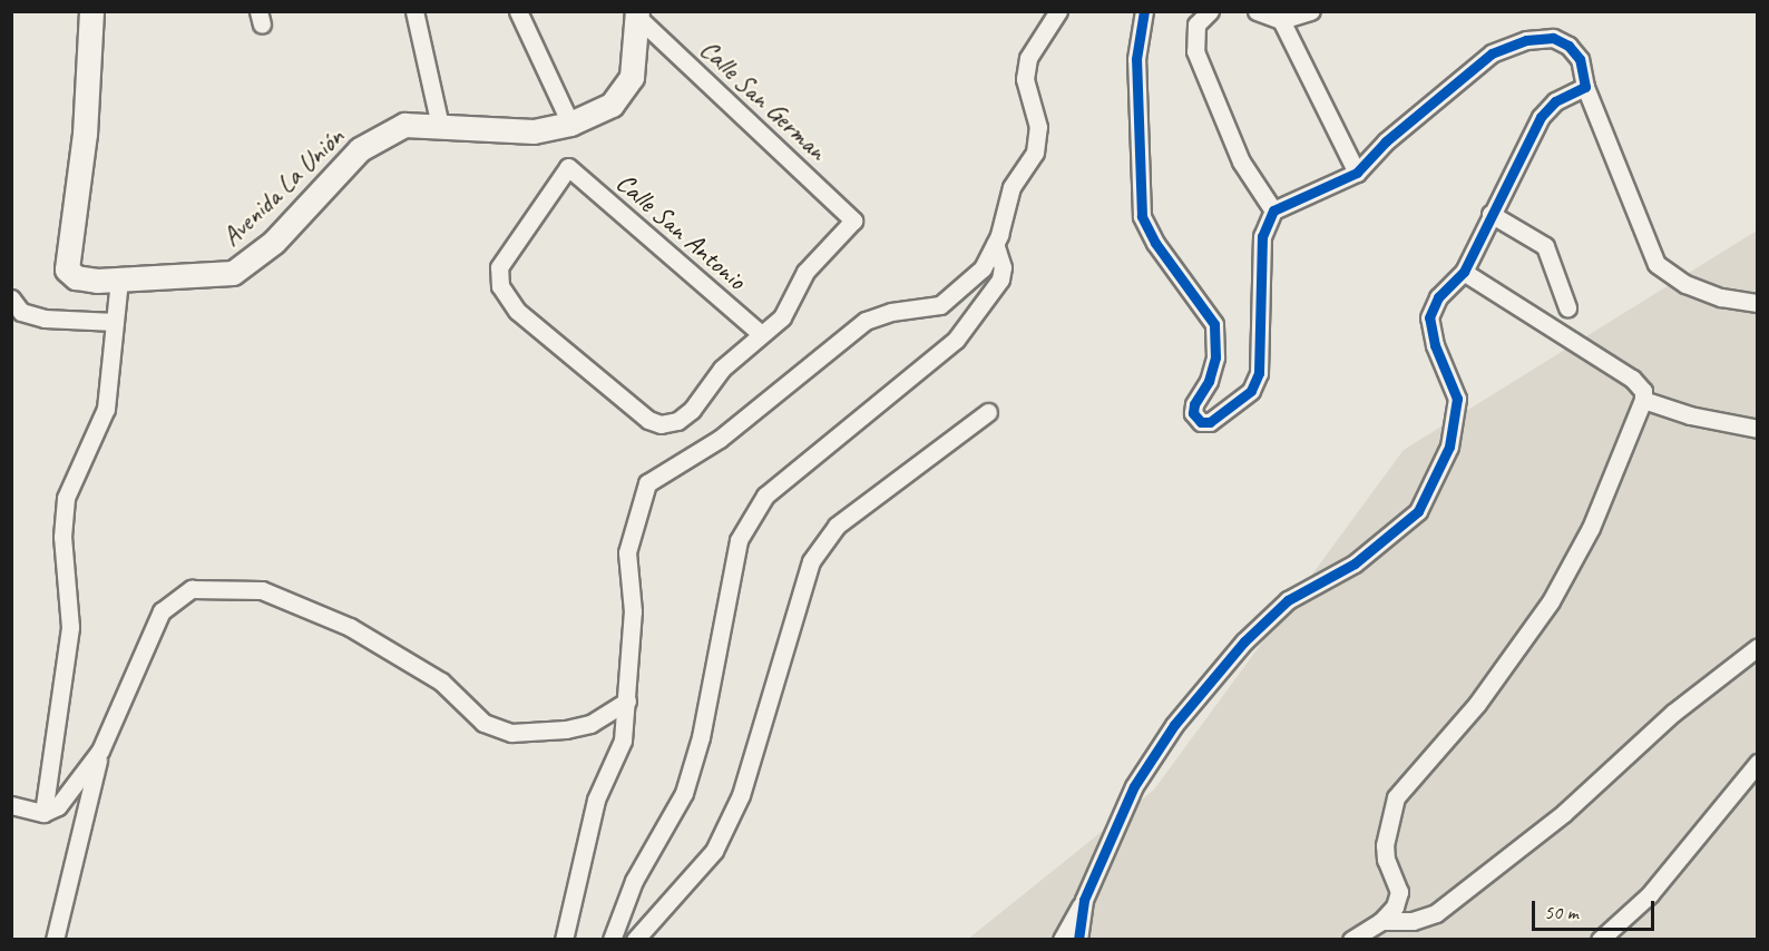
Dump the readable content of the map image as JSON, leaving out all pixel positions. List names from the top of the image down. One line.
{"streets":{"main road":["Avenida La Unión"],"street":["Calle San German","Calle San Antonio"]},"crossings":[["Calle San German","Avenida La Unión"],["Calle San German","Calle San Antonio"]],"scale_bar":"50 m"}
